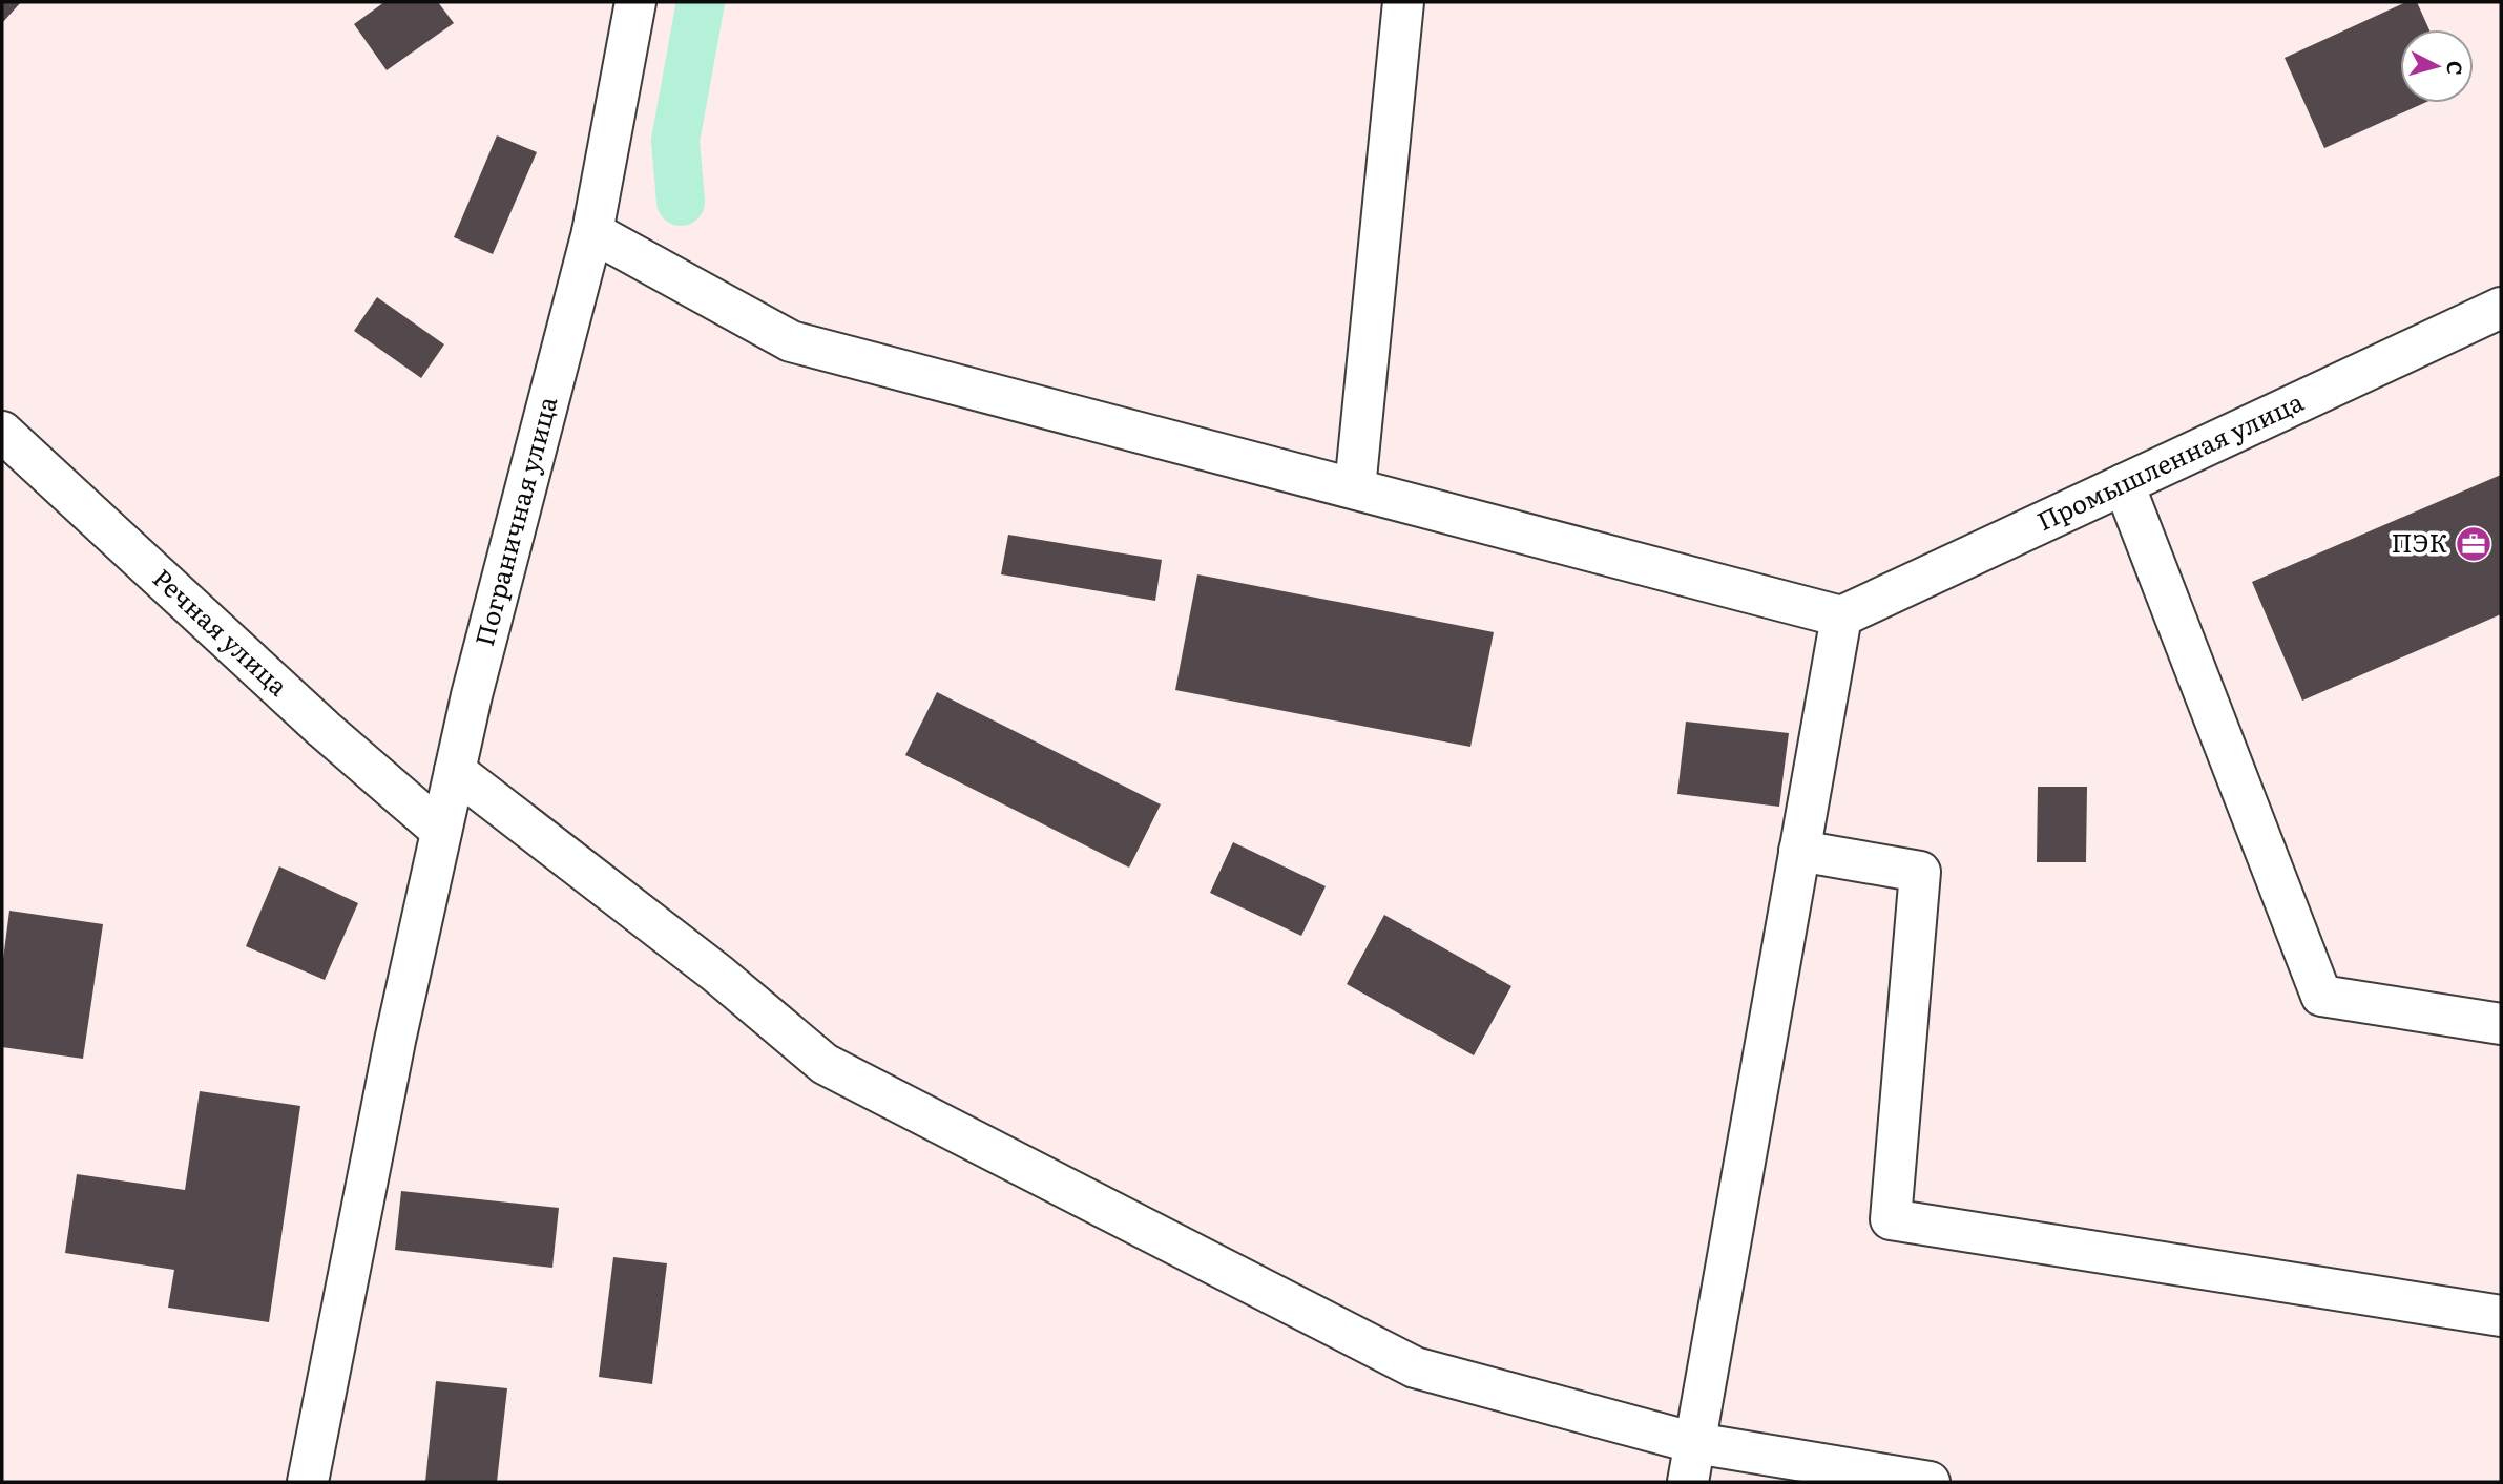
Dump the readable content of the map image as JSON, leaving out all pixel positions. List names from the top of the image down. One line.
{"streets":{"street":["Промышленная улица","Пограничная улица","Речная улица"]},"crossings":[["Пограничная улица","Речная улица"]],"places":{"office":["ПЭК"]},"north":"right"}
